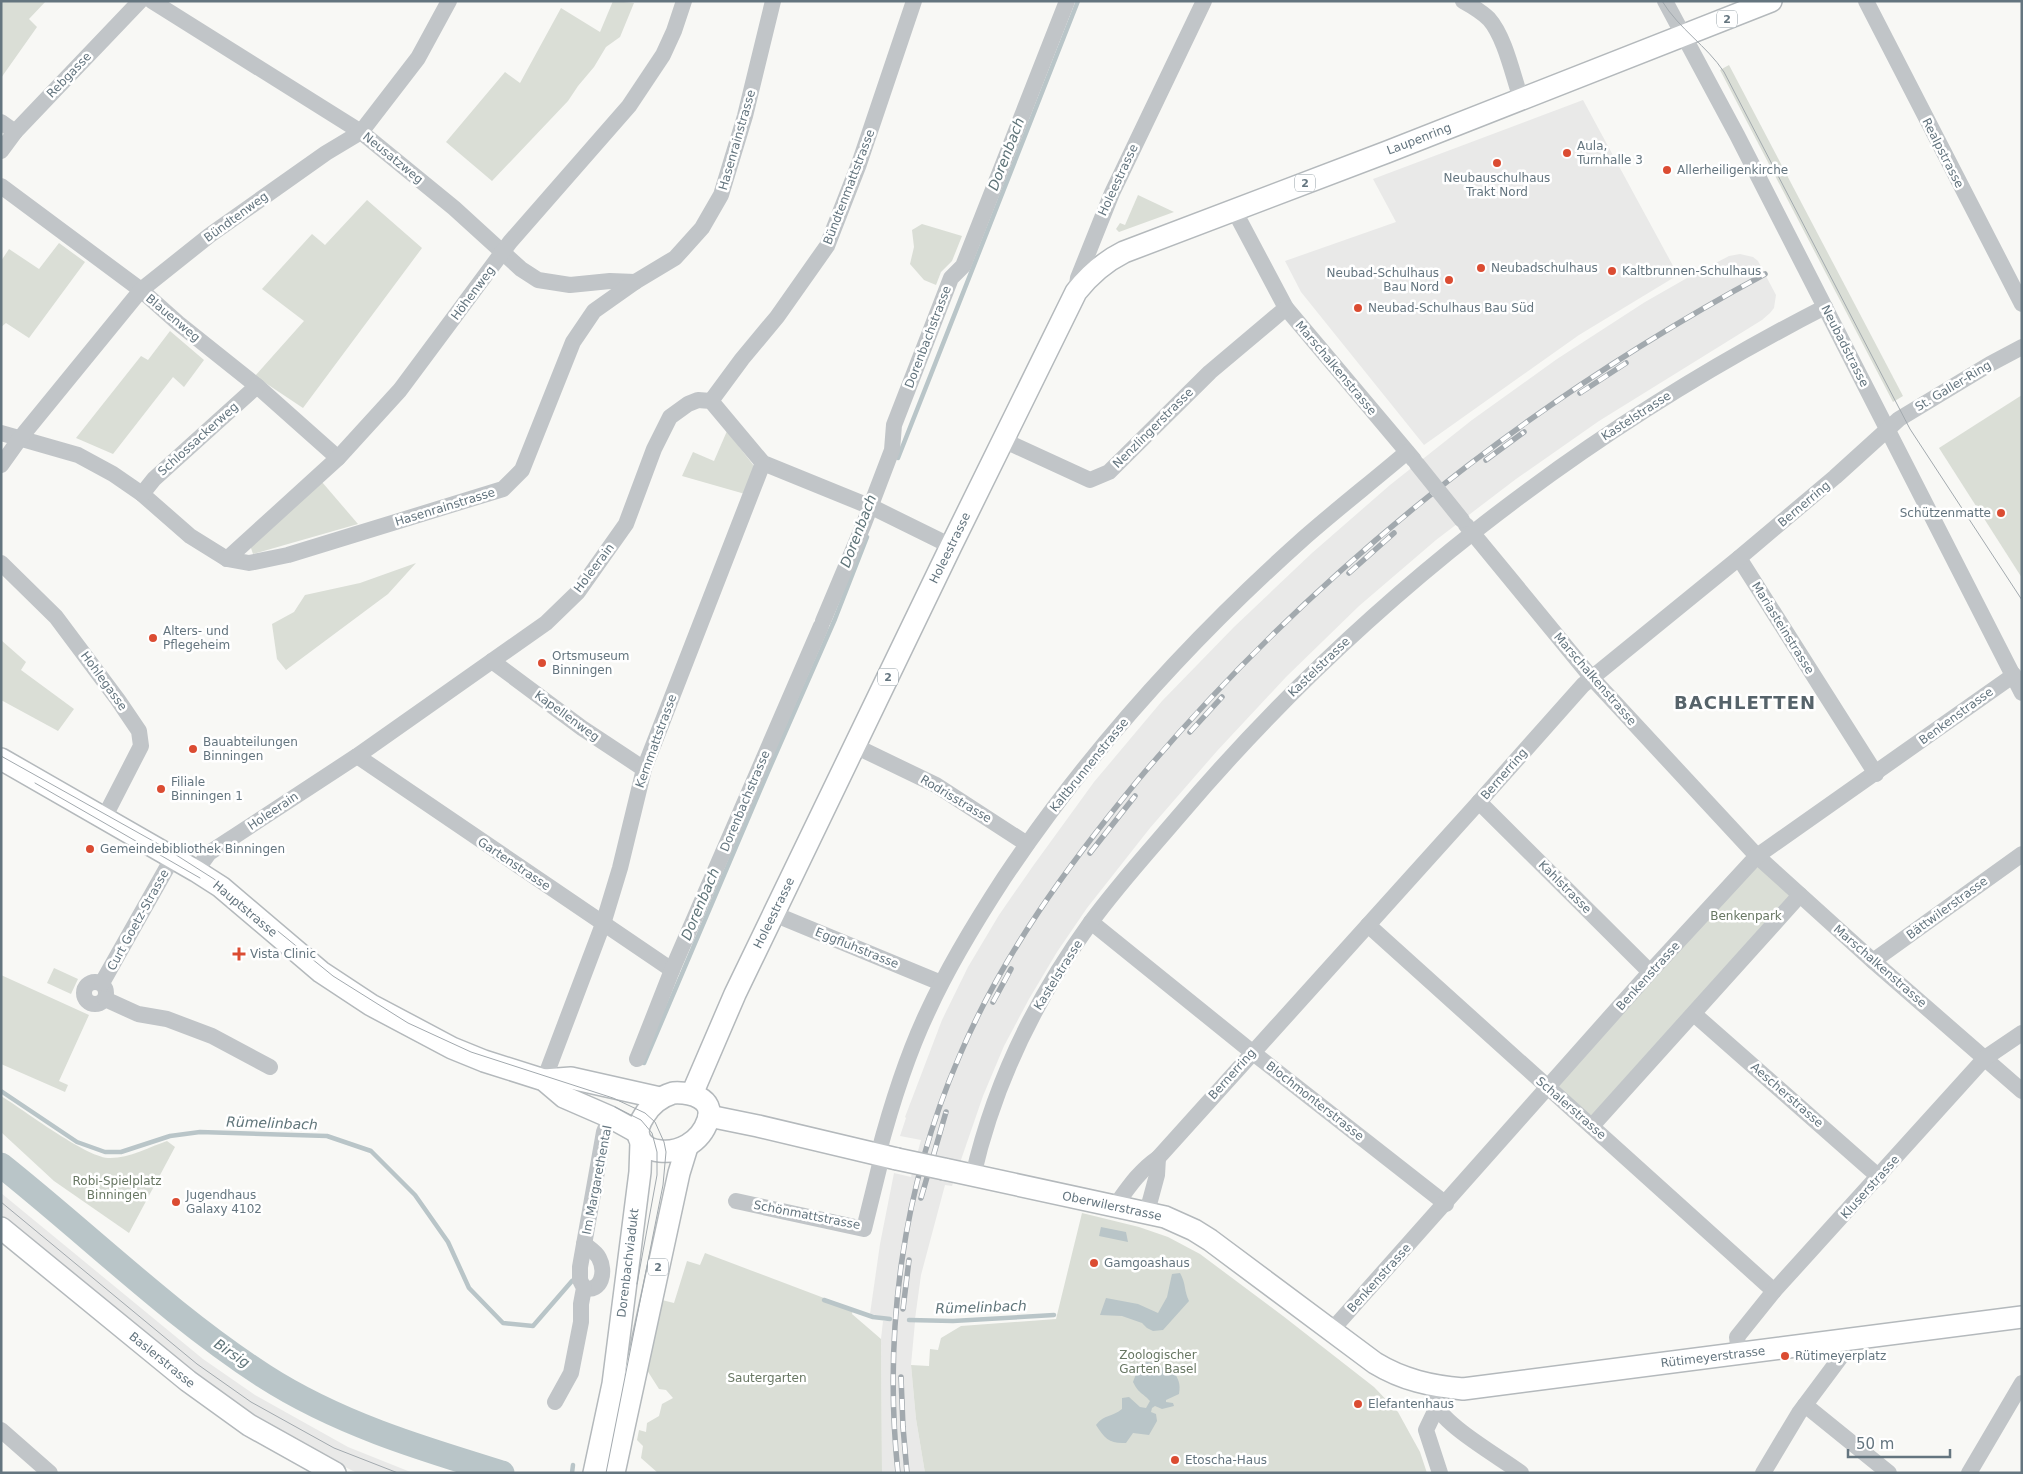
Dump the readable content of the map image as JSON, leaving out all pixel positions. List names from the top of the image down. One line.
{"streets":{"main road":["2","Laupenring","Holeestrasse","Hauptstrasse","Oberwilerstrasse","Dorenbachviadukt","Rütimeyerstrasse","Baslerstrasse"],"street":["Rebgasse","Hasenrainstrasse","Realpstrasse","Neusatzweg","Bündtenmattstrasse","Bündtenweg","Höhenweg","Blauenweg","Dorenbachstrasse","Neubadstrasse","Marschalkenstrasse","St. Galler-Ring","Kastelstrasse","Nenzlingerstrasse","Schlossackerweg","Bernerring","Holeerain","Mariasteinstrasse","Hohlegasse","Kapellenweg","Benkenstrasse","Kernmattstrasse","Kaltbrunnenstrasse","Rodrisstrasse","Gartenstrasse","Kahlstrasse","Bättwilerstrasse","Curt Goetz-Strasse","Eggfluhstrasse","Aescherstrasse","Blochmonterstrasse","Schalerstrasse","Im Margarethental","Kluserstrasse","Schönmattstrasse"]},"crossings":[["2","Dorenbachviadukt"],["Laupenring","Holeestrasse"],["Laupenring","Neubadstrasse"],["Laupenring","Marschalkenstrasse"],["Hasenrainstrasse","Neusatzweg"],["Hasenrainstrasse","Bündtenweg"],["Hasenrainstrasse","Höhenweg"],["Hasenrainstrasse","Schlossackerweg"],["Neusatzweg","Bündtenweg"],["Neusatzweg","Höhenweg"],["Holeestrasse","Nenzlingerstrasse"],["Holeestrasse","Rodrisstrasse"],["Holeestrasse","Hauptstrasse"],["Holeestrasse","Eggfluhstrasse"],["Holeestrasse","Oberwilerstrasse"],["Holeestrasse","Dorenbachviadukt"],["Bündtenmattstrasse","Holeerain"],["Bündtenweg","Blauenweg"],["Höhenweg","Blauenweg"],["Blauenweg","Schlossackerweg"],["Dorenbachstrasse","Gartenstrasse"],["Neubadstrasse","St. Galler-Ring"],["Neubadstrasse","Kastelstrasse"],["Neubadstrasse","Bernerring"],["Neubadstrasse","Benkenstrasse"],["Marschalkenstrasse","Kastelstrasse"],["Marschalkenstrasse","Nenzlingerstrasse"],["Marschalkenstrasse","Bernerring"],["Marschalkenstrasse","Benkenstrasse"],["Marschalkenstrasse","Kaltbrunnenstrasse"],["Marschalkenstrasse","Bättwilerstrasse"],["Marschalkenstrasse","Kluserstrasse"],["St. Galler-Ring","Bernerring"],["Kastelstrasse","Blochmonterstrasse"],["Kastelstrasse","Oberwilerstrasse"],["Bernerring","Mariasteinstrasse"],["Bernerring","Kahlstrasse"],["Bernerring","Blochmonterstrasse"],["Bernerring","Schalerstrasse"],["Bernerring","Oberwilerstrasse"],["Holeerain","Kapellenweg"],["Holeerain","Gartenstrasse"],["Holeerain","Hauptstrasse"],["Mariasteinstrasse","Benkenstrasse"],["Hohlegasse","Hauptstrasse"],["Kapellenweg","Kernmattstrasse"],["Benkenstrasse","Kahlstrasse"],["Benkenstrasse","Blochmonterstrasse"],["Benkenstrasse","Schalerstrasse"],["Benkenstrasse","Oberwilerstrasse"],["Kernmattstrasse","Gartenstrasse"],["Kernmattstrasse","Hauptstrasse"],["Kaltbrunnenstrasse","Rodrisstrasse"],["Kaltbrunnenstrasse","Eggfluhstrasse"],["Kaltbrunnenstrasse","Oberwilerstrasse"],["Kaltbrunnenstrasse","Schönmattstrasse"],["Hauptstrasse","Curt Goetz-Strasse"],["Hauptstrasse","Im Margarethental"],["Hauptstrasse","Oberwilerstrasse"],["Hauptstrasse","Dorenbachviadukt"],["Aescherstrasse","Kluserstrasse"],["Schalerstrasse","Kluserstrasse"],["Kluserstrasse","Rütimeyerstrasse"],["Oberwilerstrasse","Schönmattstrasse"],["Oberwilerstrasse","Dorenbachviadukt"],["Oberwilerstrasse","Rütimeyerstrasse"]],"districts":["BACHLETTEN"],"water":["Dorenbach","Rümelinbach","Birsig"],"parks":["Benkenpark","Robi-Spielplatz Binningen","Zoologischer Garten Basel","Sautergarten"],"places":{"other":["Aula, Turnhalle 3","Neubauschulhaus Trakt Nord","Allerheiligenkirche","Neubadschulhaus","Kaltbrunnen-Schulhaus","Neubad-Schulhaus Bau Nord","Neubad-Schulhaus Bau Süd","Schützenmatte","Alters- und Pflegeheim","Ortsmuseum Binningen","Bauabteilungen Binningen","Filiale Binningen 1","Gemeindebibliothek Binningen","Jugendhaus Galaxy 4102","Gamgoashaus","Rütimeyerplatz","Elefantenhaus","Etoscha-Haus"],"health":["Vista Clinic"]},"scale_bar":"50 m"}
